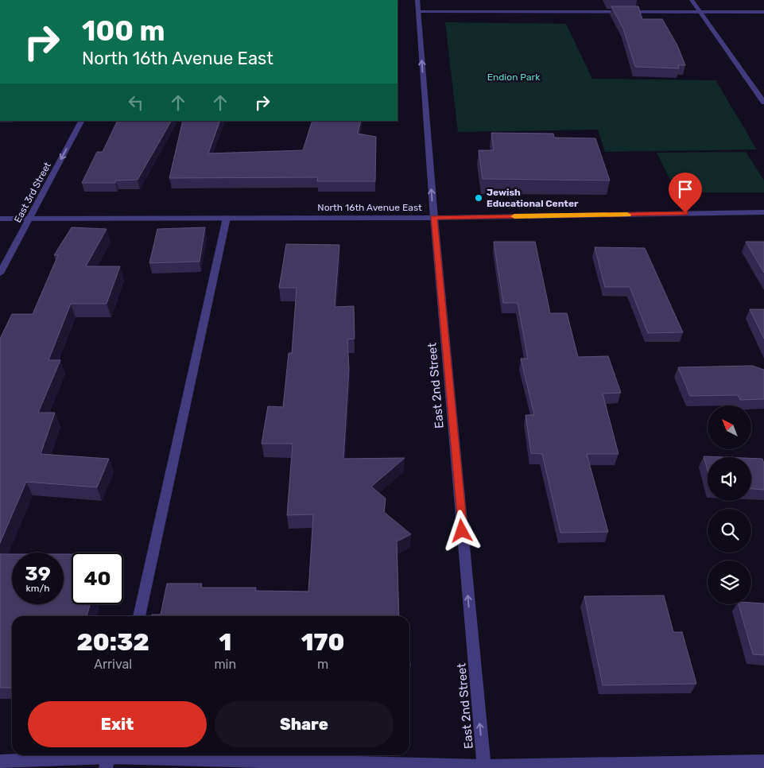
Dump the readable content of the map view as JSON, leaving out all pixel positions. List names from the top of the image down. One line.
{"streets":{"street":["East 3rd Street","North 16th Avenue East","East 2nd Street"]},"crossings":[["East 3rd Street","North 16th Avenue East"],["North 16th Avenue East","East 2nd Street"]],"one_way":["East 3rd Street","East 2nd Street"],"parks":["Endion Park"],"places":["Jewish Educational Center"],"north":"top left","page":{"turn":["100 m","North 16th Avenue East"],"speed":"39 km/h","limit":"40","eta":["20:32","Arrival","1","min","170","m"],"buttons":["Exit","Share"]}}
